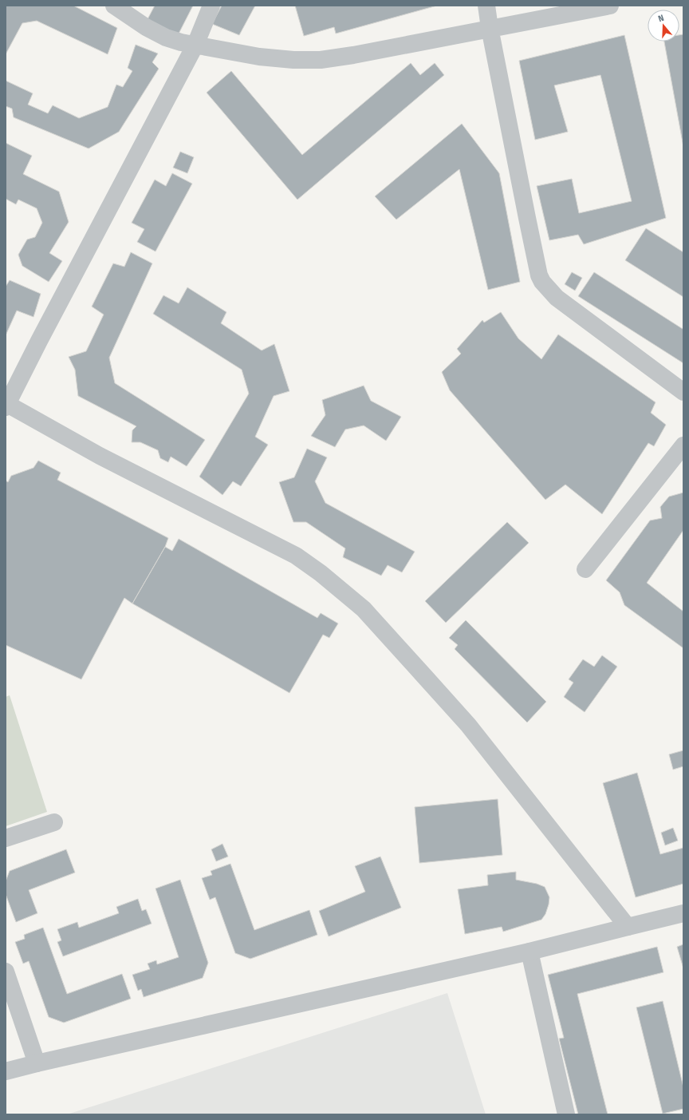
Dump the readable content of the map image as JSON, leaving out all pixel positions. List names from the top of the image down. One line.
{"north":"top"}
